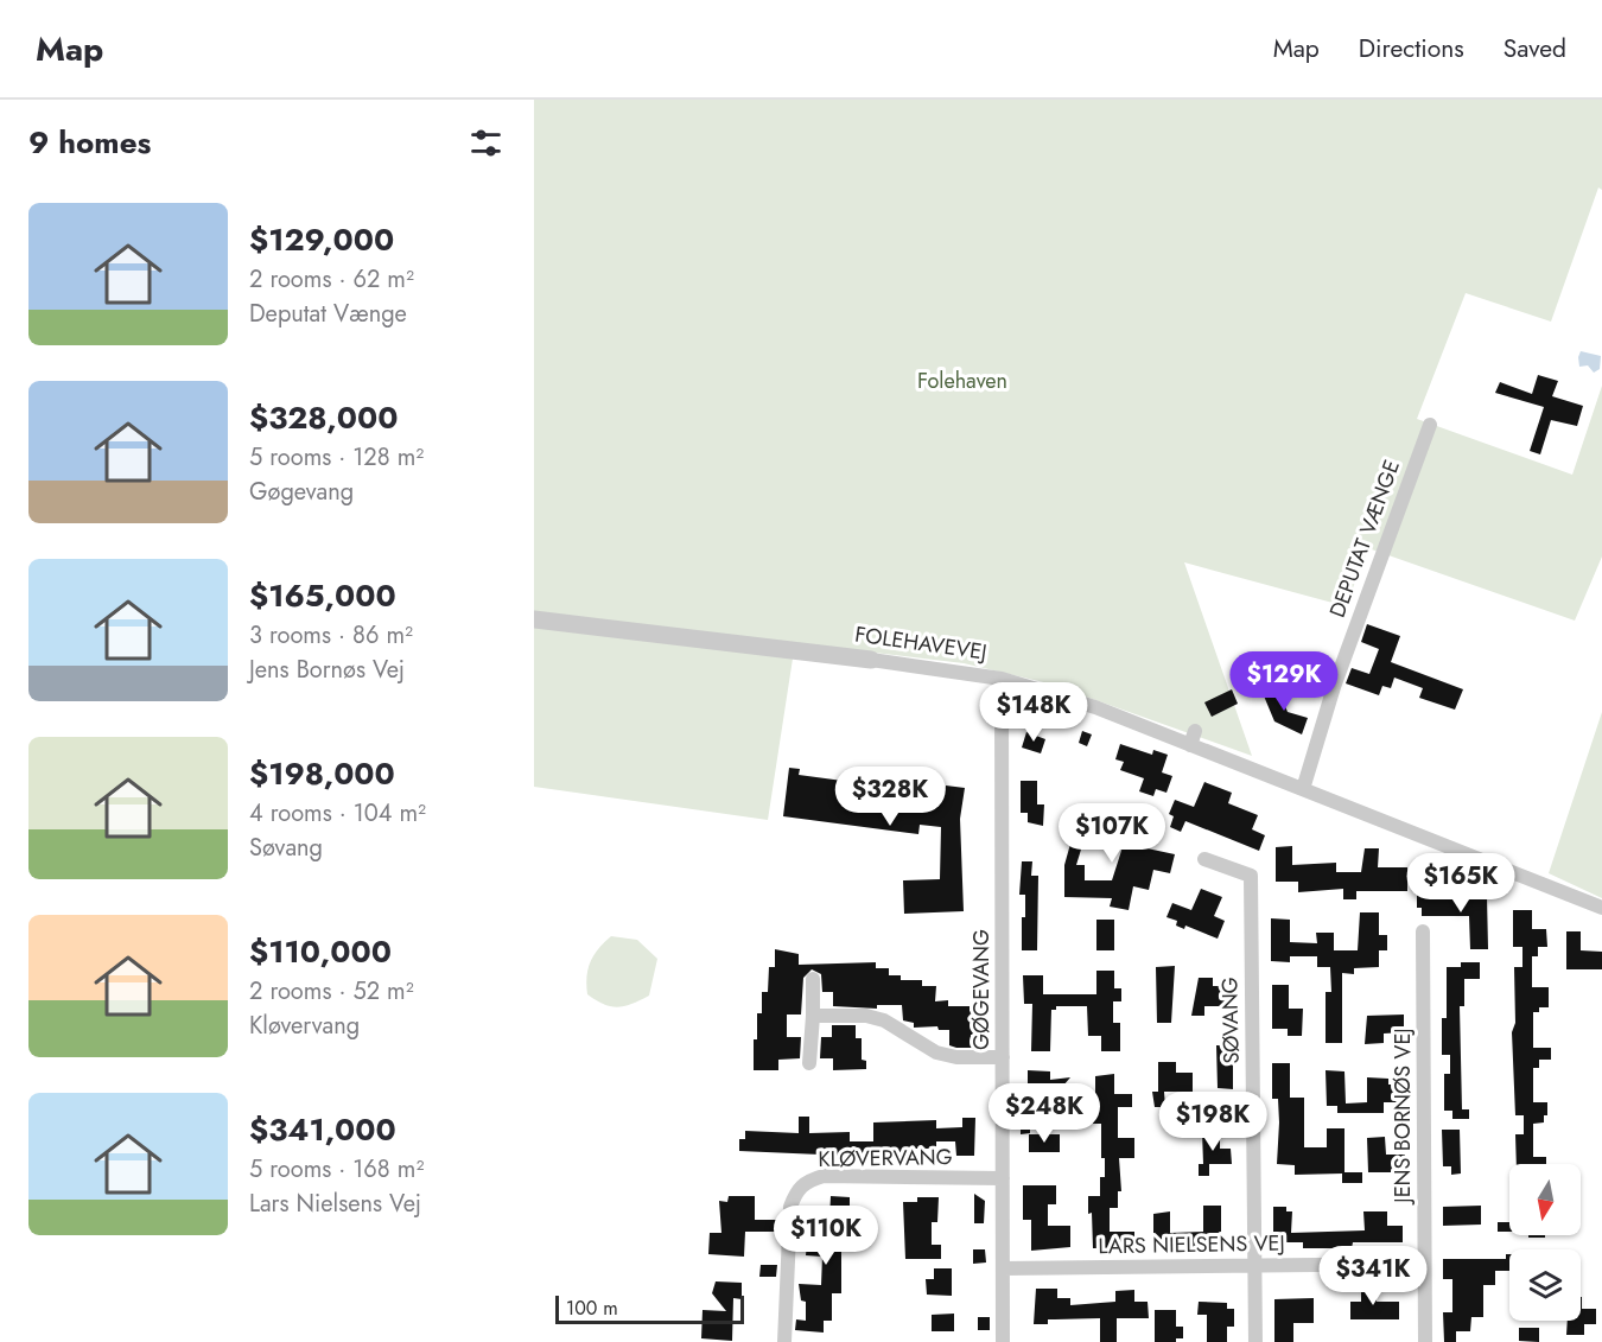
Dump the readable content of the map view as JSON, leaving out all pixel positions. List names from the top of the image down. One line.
{"streets":{"street":["DEPUTAT VÆNGE","FOLEHAVEVEJ","GØGEVANG","SØVANG","JENS BORNØS VEJ","KLØVERVANG","LARS NIELSENS VEJ"]},"crossings":[["DEPUTAT VÆNGE","FOLEHAVEVEJ"],["FOLEHAVEVEJ","GØGEVANG"],["GØGEVANG","KLØVERVANG"],["GØGEVANG","LARS NIELSENS VEJ"],["SØVANG","LARS NIELSENS VEJ"],["JENS BORNØS VEJ","LARS NIELSENS VEJ"]],"parks":["Folehaven"],"scale_bar":"100 m","north":"bottom","page":{"header":"Map","nav":["Map","Directions","Saved"],"heading":"9 homes","list":[{"name":"$129,000","note":"2 rooms · 62 m² · Deputat Vænge"},{"name":"$328,000","note":"5 rooms · 128 m² · Gøgevang"},{"name":"$165,000","note":"3 rooms · 86 m² · Jens Bornøs Vej"},{"name":"$198,000","note":"4 rooms · 104 m² · Søvang"},{"name":"$110,000","note":"2 rooms · 52 m² · Kløvervang"},{"name":"$341,000","note":"5 rooms · 168 m² · Lars Nielsens Vej"}],"price":["$129K","$148K","$328K","$107K","$165K","$248K","$198K","$110K","$341K"],"scale":"100 m"}}
